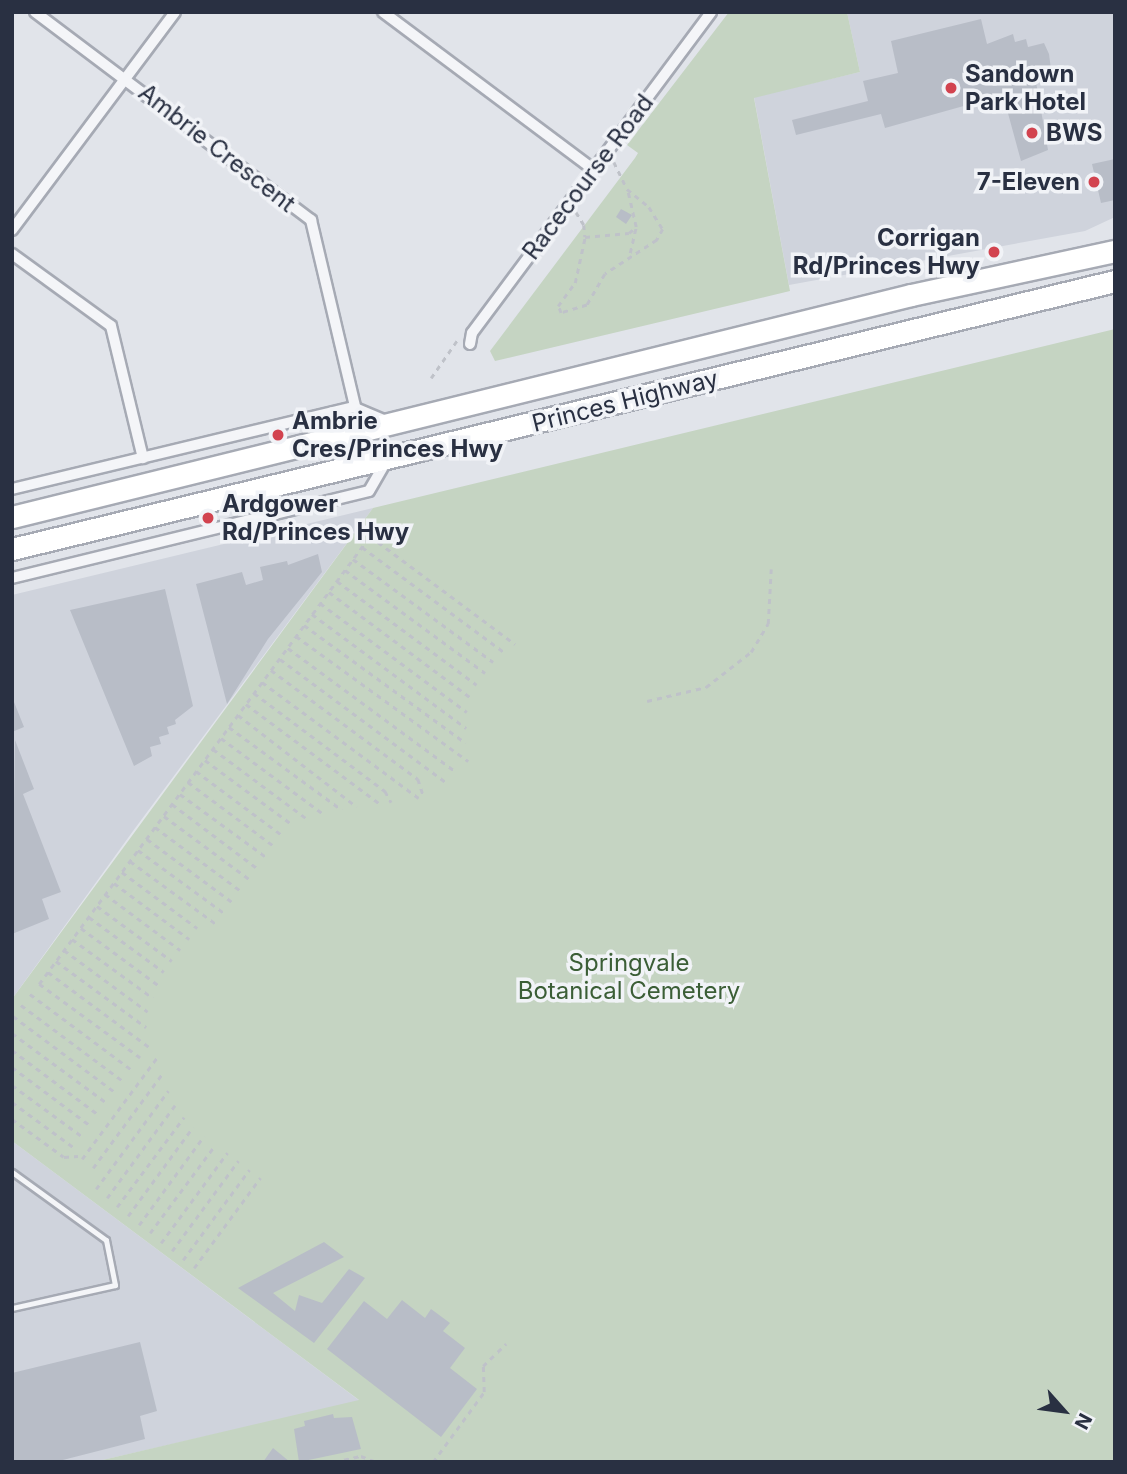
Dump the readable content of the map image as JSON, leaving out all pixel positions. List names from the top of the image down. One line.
{"streets":{"highway":["Princes Highway"],"street":["Ambrie Crescent","Racecourse Road"]},"parks":["Springvale Botanical Cemetery"],"places":["Sandown Park Hotel","BWS","7-Eleven","Corrigan Rd/Princes Hwy","Ambrie Cres/Princes Hwy","Ardgower Rd/Princes Hwy"],"north":"bottom right"}
